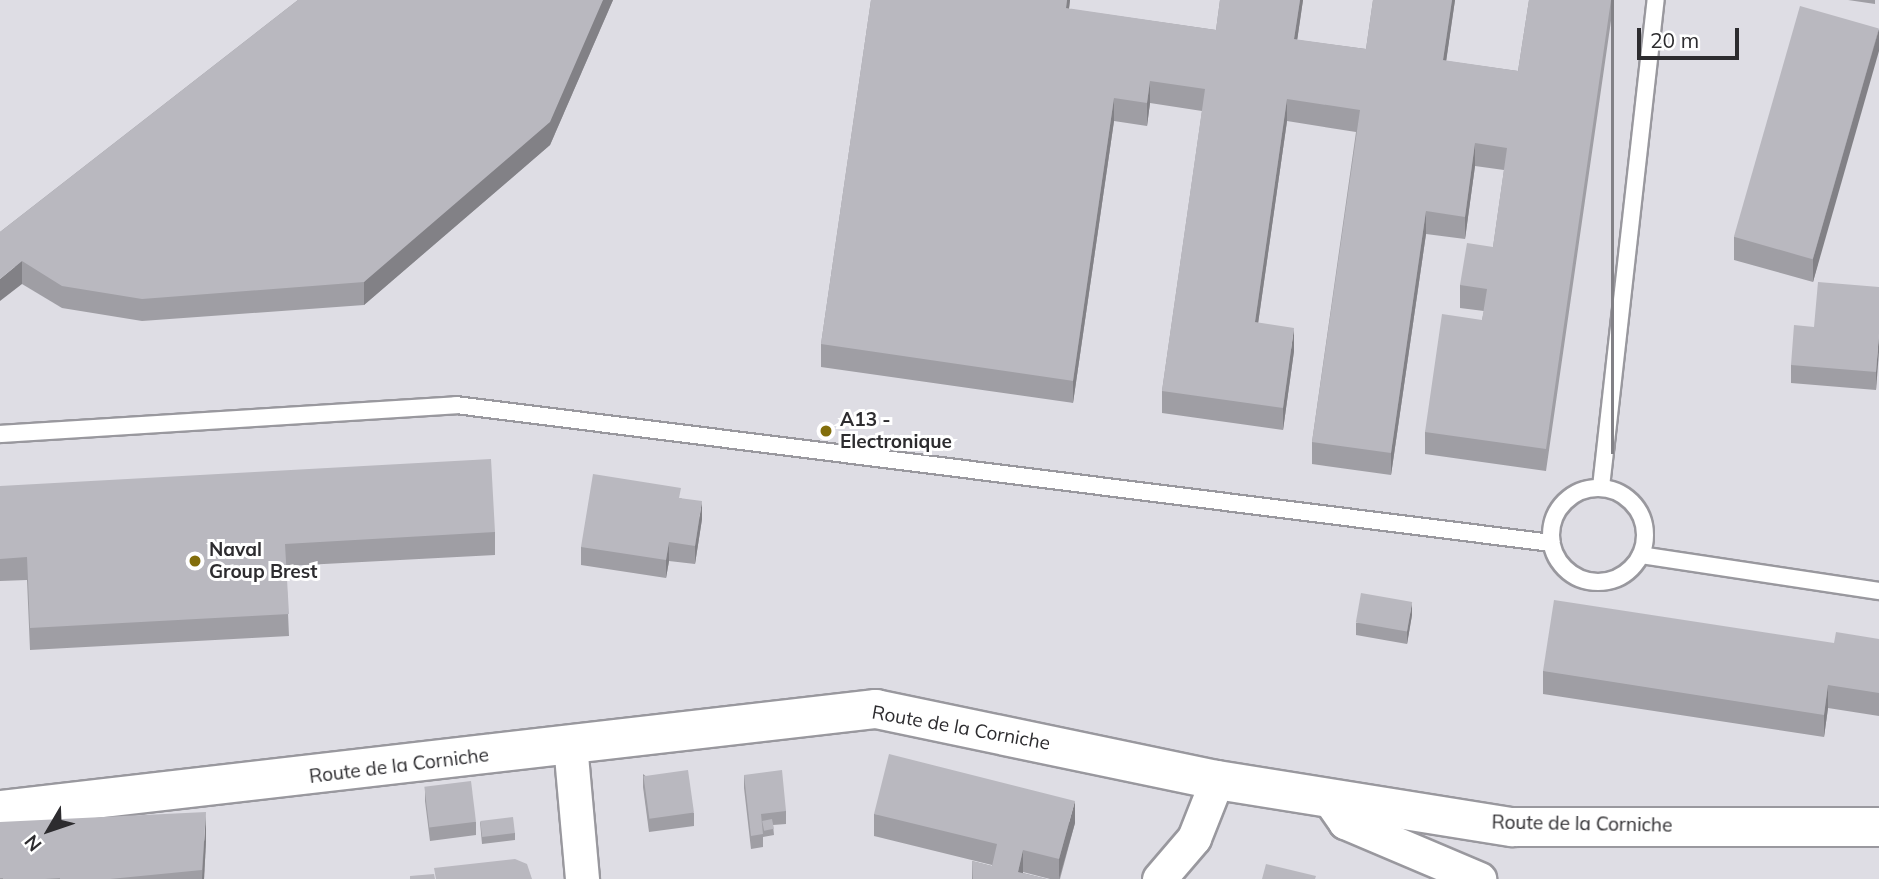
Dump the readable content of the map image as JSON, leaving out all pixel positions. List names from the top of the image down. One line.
{"streets":{"street":["Route de la Corniche"]},"places":["A13 - Electronique","Naval Group Brest"],"scale_bar":"20 m","north":"bottom left"}
